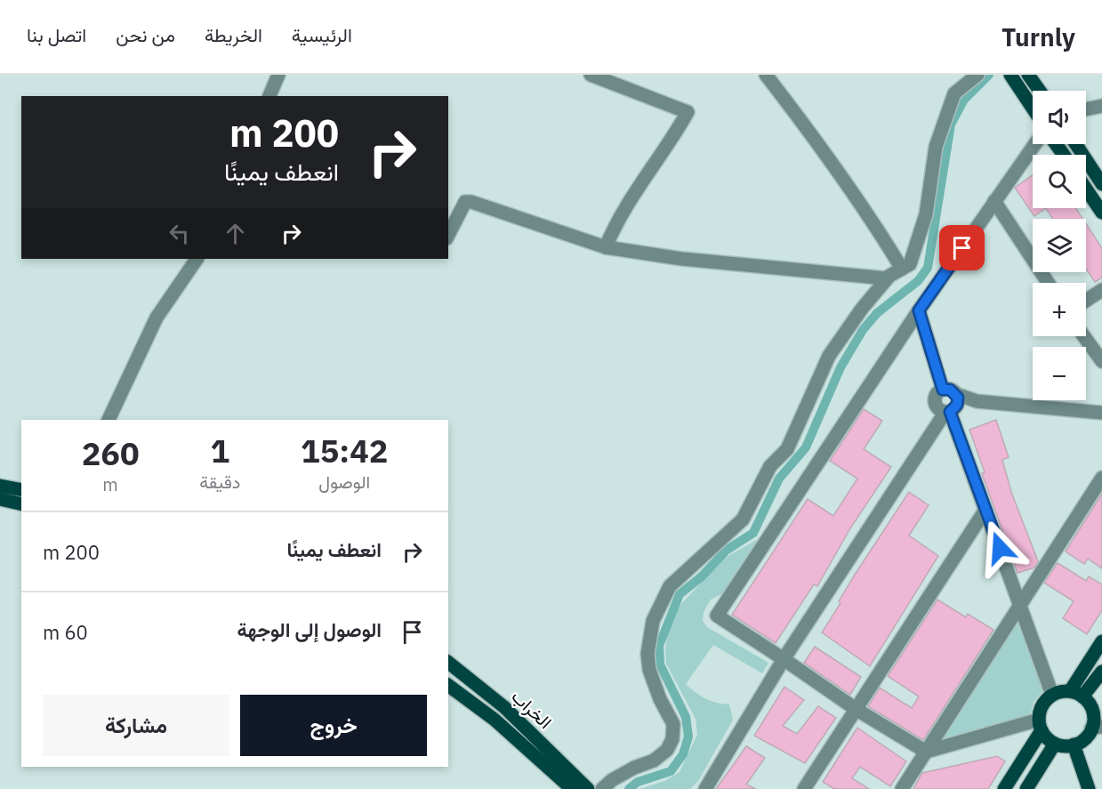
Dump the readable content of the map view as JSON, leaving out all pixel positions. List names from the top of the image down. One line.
{"streets":{"main road":["الخراب"]},"page":{"header":"Turnly","nav":["الرئيسية","الخريطة","من نحن","اتصل بنا"],"map_buttons":["+","−"],"turn":["200 m","انعطف يمينًا"],"eta":["15:42","الوصول","1","دقيقة","260","m"],"list":[{"name":"انعطف يمينًا","value":"200 m"},{"name":"الوصول إلى الوجهة","value":"60 m"}],"buttons":["خروج","مشاركة"]}}
